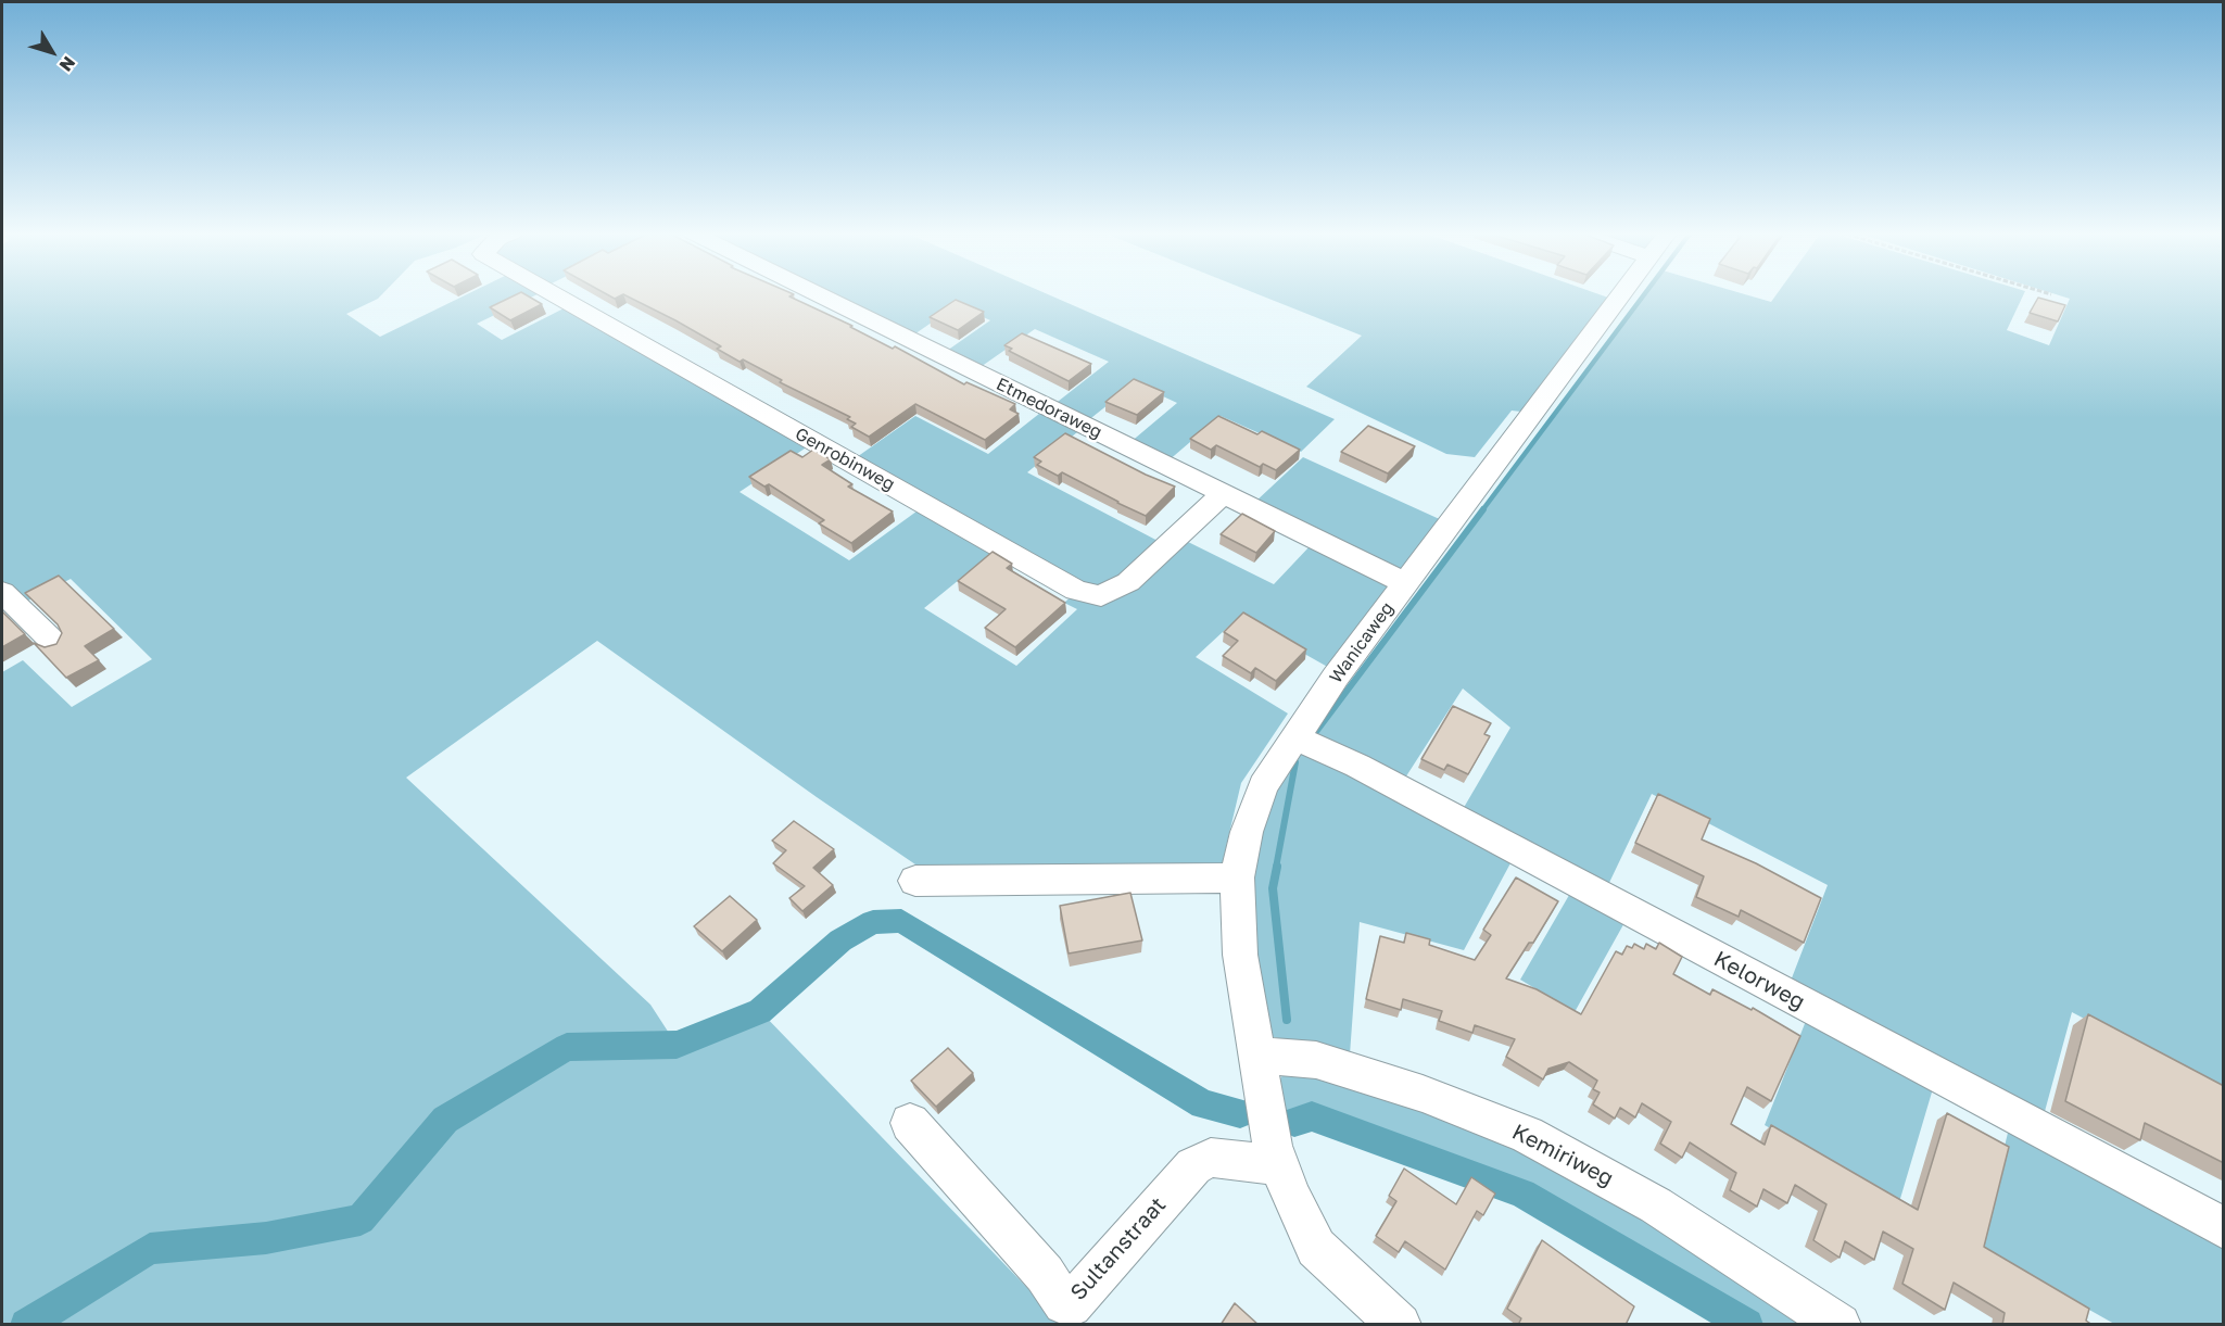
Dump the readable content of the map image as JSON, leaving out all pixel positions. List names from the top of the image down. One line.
{"streets":{"street":["Etmedoraweg","Genrobinweg","Wanicaweg","Kelorweg","Kemiriweg","Sultanstraat"]},"crossings":[["Etmedoraweg","Genrobinweg"],["Etmedoraweg","Wanicaweg"],["Wanicaweg","Kelorweg"],["Wanicaweg","Kemiriweg"],["Wanicaweg","Sultanstraat"]],"north":"bottom right"}
